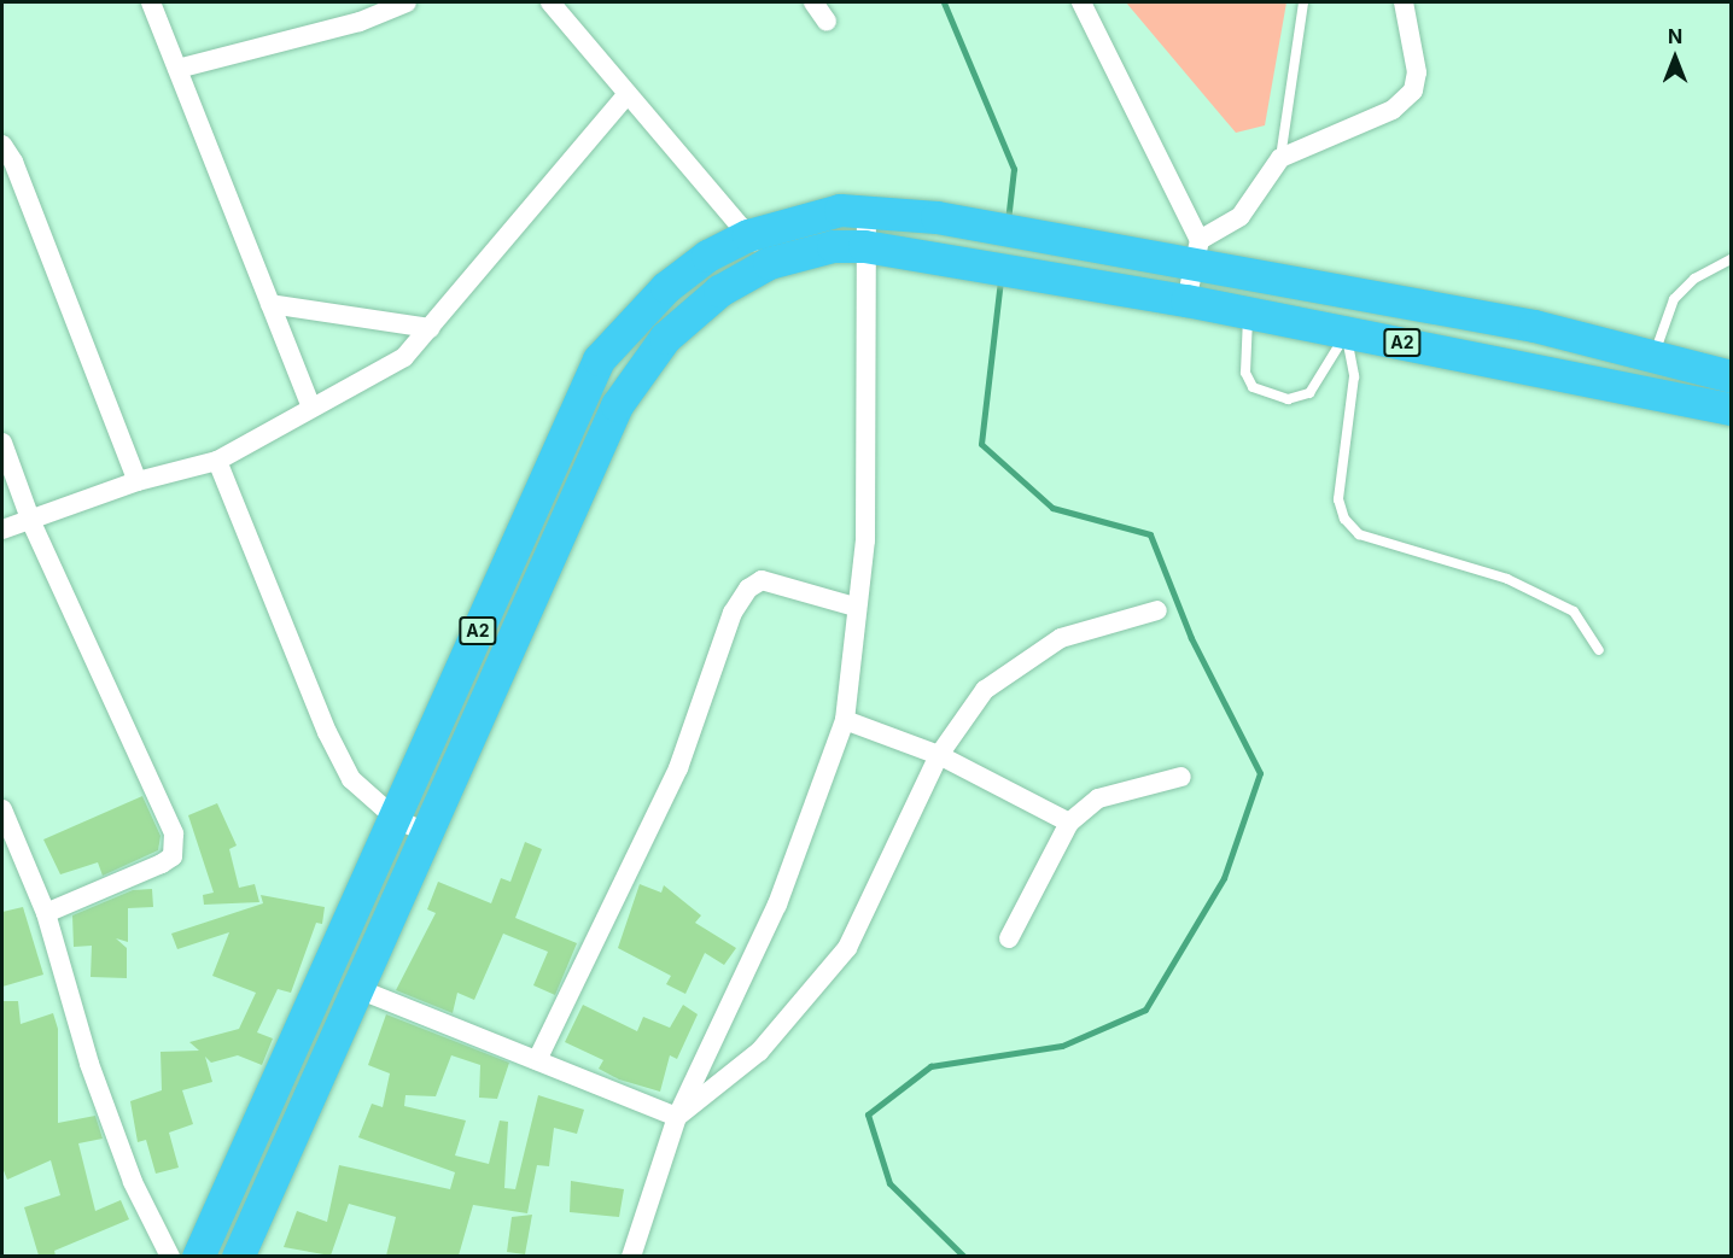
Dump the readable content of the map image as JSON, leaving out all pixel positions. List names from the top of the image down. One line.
{"streets":{"highway":["A2"]},"north":"top"}
